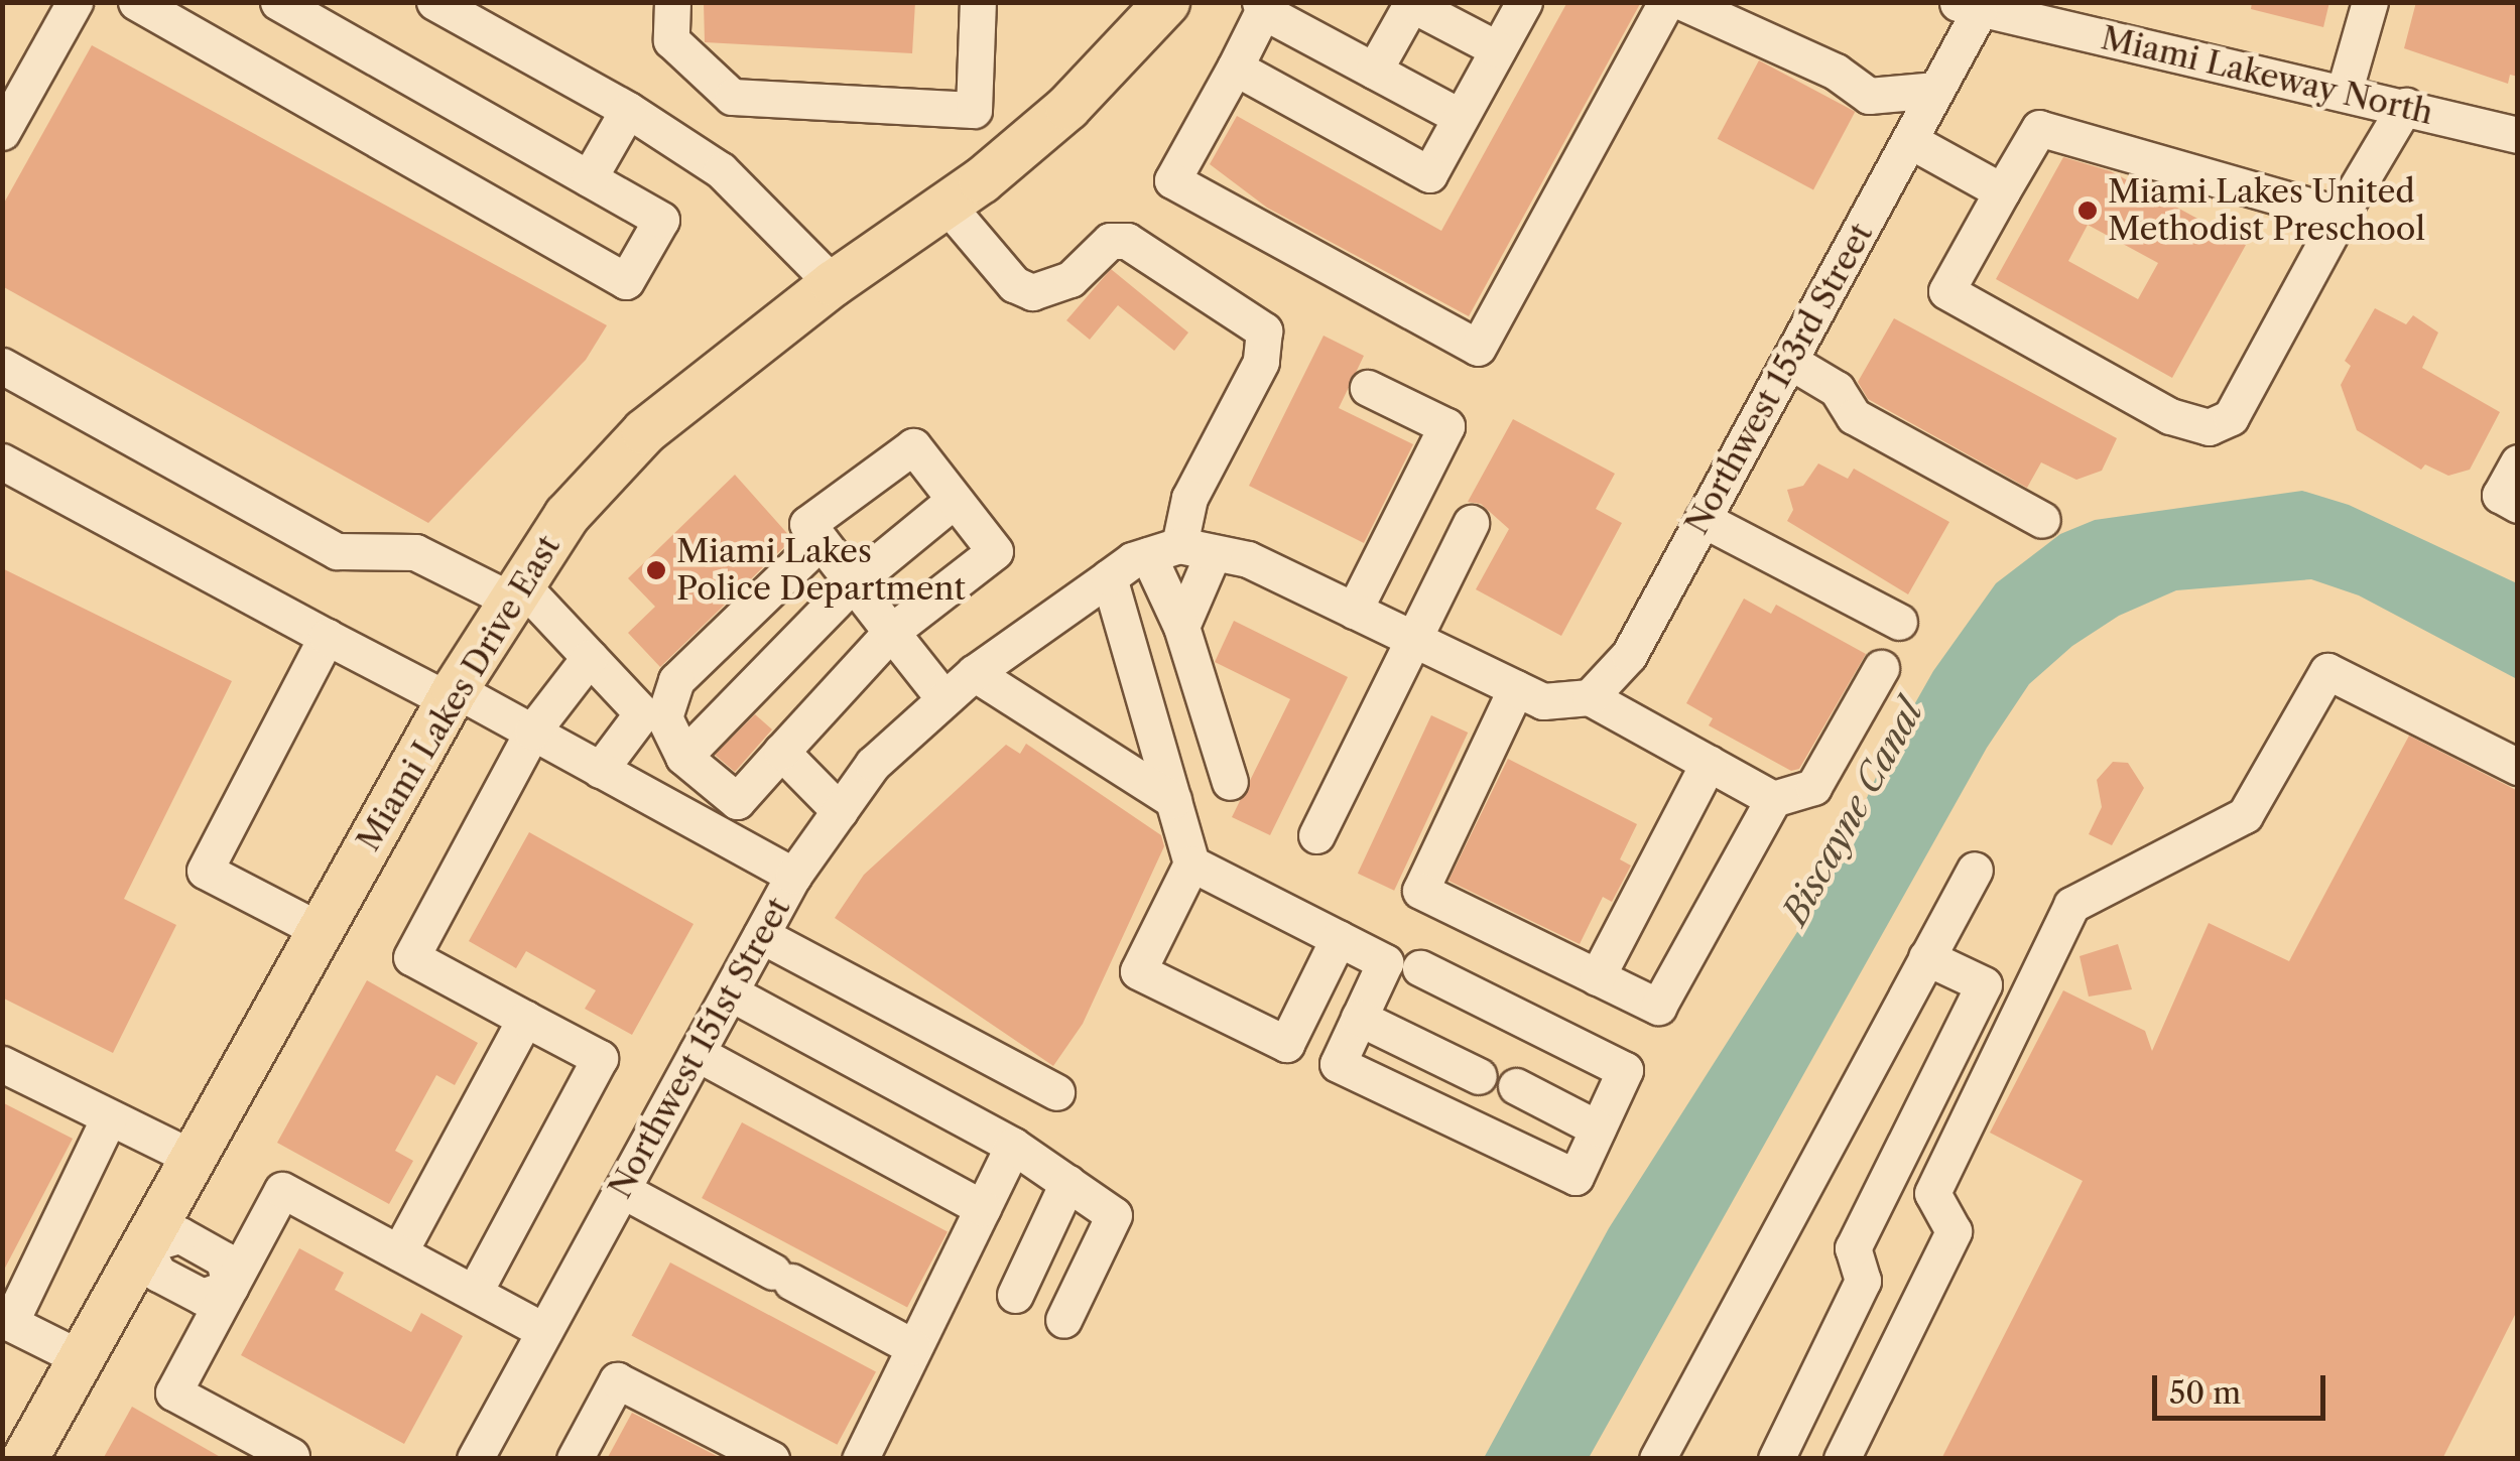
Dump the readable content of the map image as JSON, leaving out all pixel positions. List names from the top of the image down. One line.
{"streets":{"main road":["Miami Lakes Drive East"],"street":["Miami Lakeway North","Northwest 153rd Street","Northwest 151st Street"]},"crossings":[["Miami Lakeway North","Northwest 153rd Street"]],"water":["Biscayne Canal"],"places":["Miami Lakes United Methodist Preschool","Miami Lakes Police Department"],"scale_bar":"50 m"}
